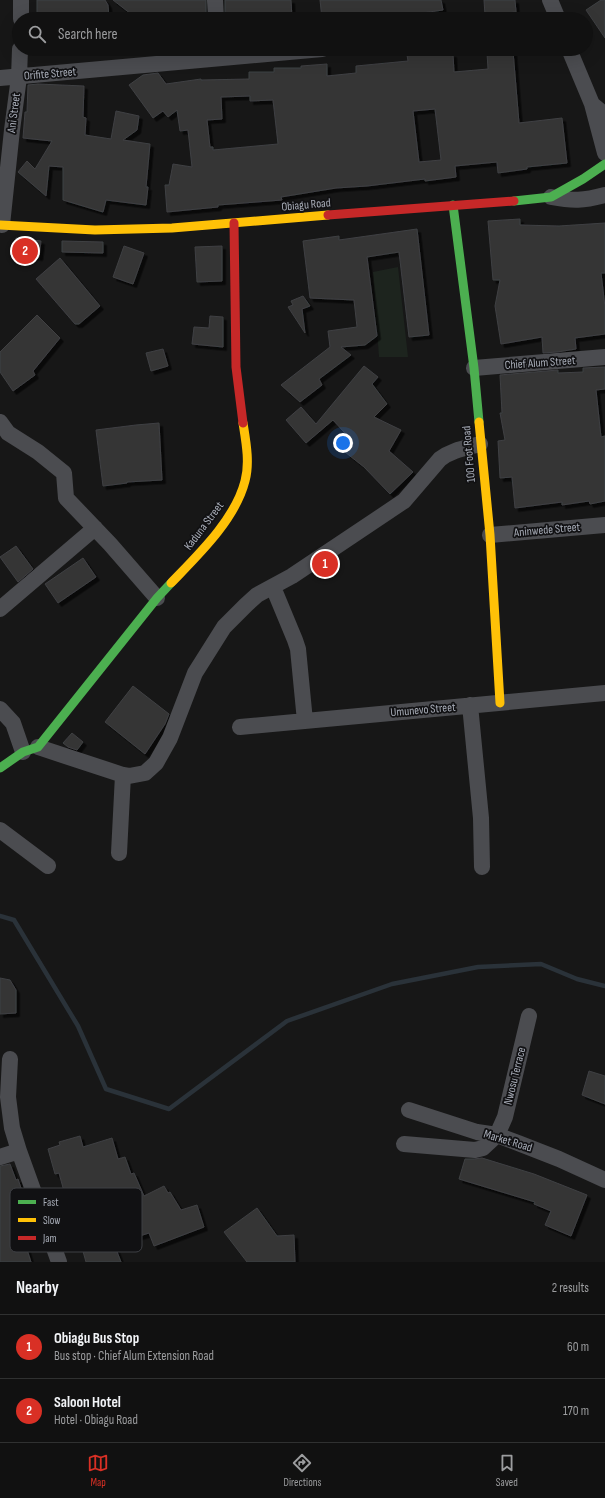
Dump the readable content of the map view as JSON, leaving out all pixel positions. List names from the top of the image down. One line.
{"streets":{"street":["Orifite Street","Ani Street","Obiagu Road","Chief Alum Street","100 Foot Road","Kaduna Street","Aninwede Street","Umunevo Street","Nwosu Terrace","Market Road"]},"crossings":[["Orifite Street","Ani Street"],["Ani Street","Obiagu Road"],["Obiagu Road","100 Foot Road"],["Obiagu Road","Kaduna Street"],["Chief Alum Street","100 Foot Road"],["100 Foot Road","Aninwede Street"],["100 Foot Road","Umunevo Street"],["Nwosu Terrace","Market Road"]],"legend":["Fast","Slow","Jam"],"page":{"search":"Search here","pins":["2","1"],"heading":["Nearby","2 results"],"list":[{"mark":"1","name":"Obiagu Bus Stop","note":"Bus stop · Chief Alum Extension Road","value":"60 m"},{"mark":"2","name":"Saloon Hotel","note":"Hotel · Obiagu Road","value":"170 m"}],"nav":["Map","Directions","Saved"]}}
